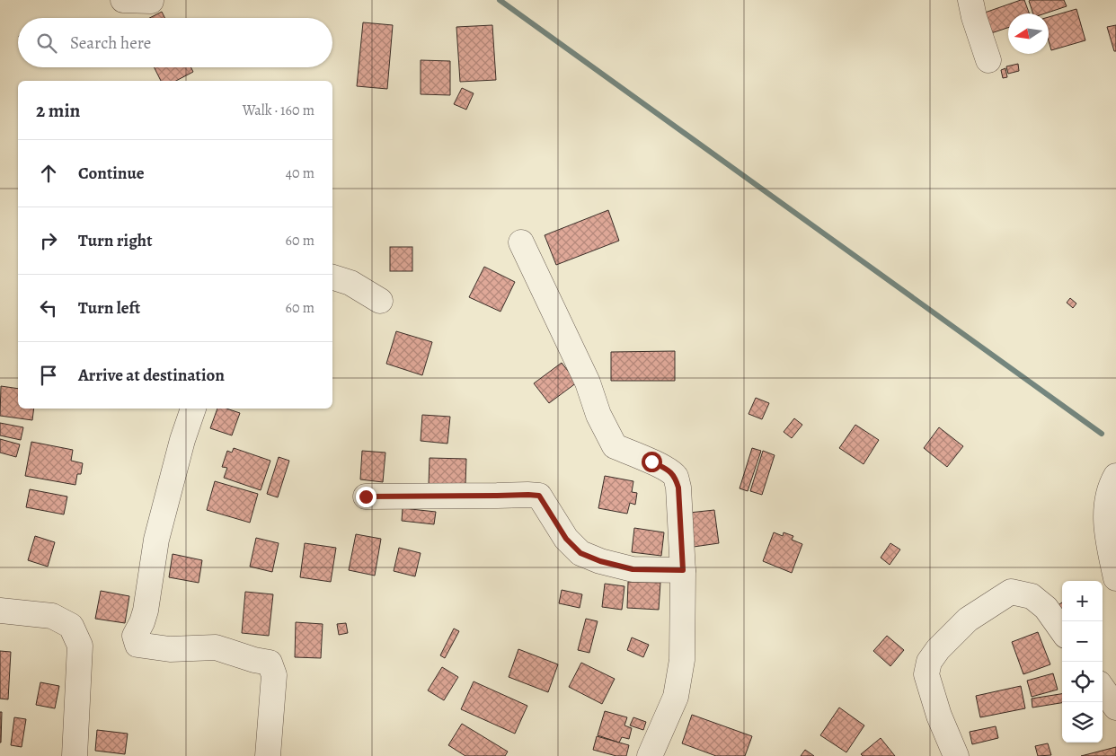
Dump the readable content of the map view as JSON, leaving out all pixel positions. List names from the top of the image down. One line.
{"north":"left","page":{"search":"Search here","heading":["2 min","Walk · 160 m"],"list":[["Continue","40 m"],["Turn right","60 m"],["Turn left","60 m"],"Arrive at destination"],"map_buttons":["+","−"]}}
